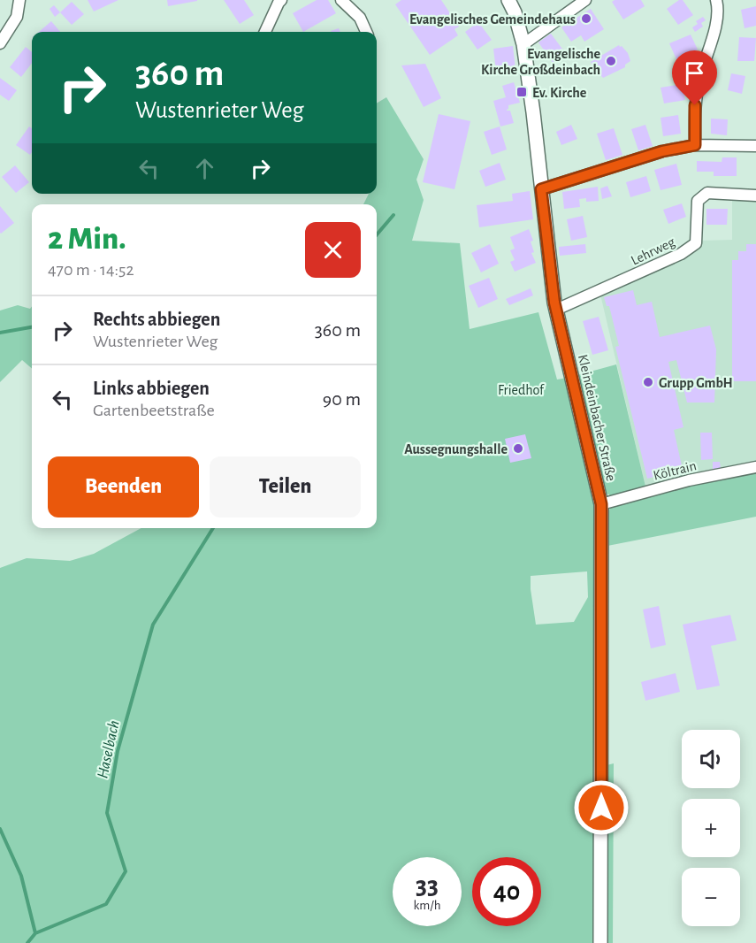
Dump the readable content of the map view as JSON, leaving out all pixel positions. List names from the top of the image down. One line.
{"streets":{"street":["Lehrweg","Kleindeinbacher Straße","Költrain"]},"crossings":[["Lehrweg","Kleindeinbacher Straße"],["Kleindeinbacher Straße","Költrain"]],"water":["Haselbach"],"parks":["Friedhof"],"places":{"other":["Evangelisches Gemeindehaus","Evangelische Kirche Großdeinbach","Grupp GmbH","Aussegnungshalle"],"transit":["Ev. Kirche"]},"page":{"turn":["360 m","Wustenrieter Weg"],"heading":["2 Min.","470 m · 14:52"],"list":[{"name":"Rechts abbiegen","note":"Wustenrieter Weg","value":"360 m"},{"name":"Links abbiegen","note":"Gartenbeetstraße","value":"90 m"}],"buttons":["Beenden","Teilen"],"map_buttons":["+","−"],"speed":"33 km/h","limit":"40"}}
